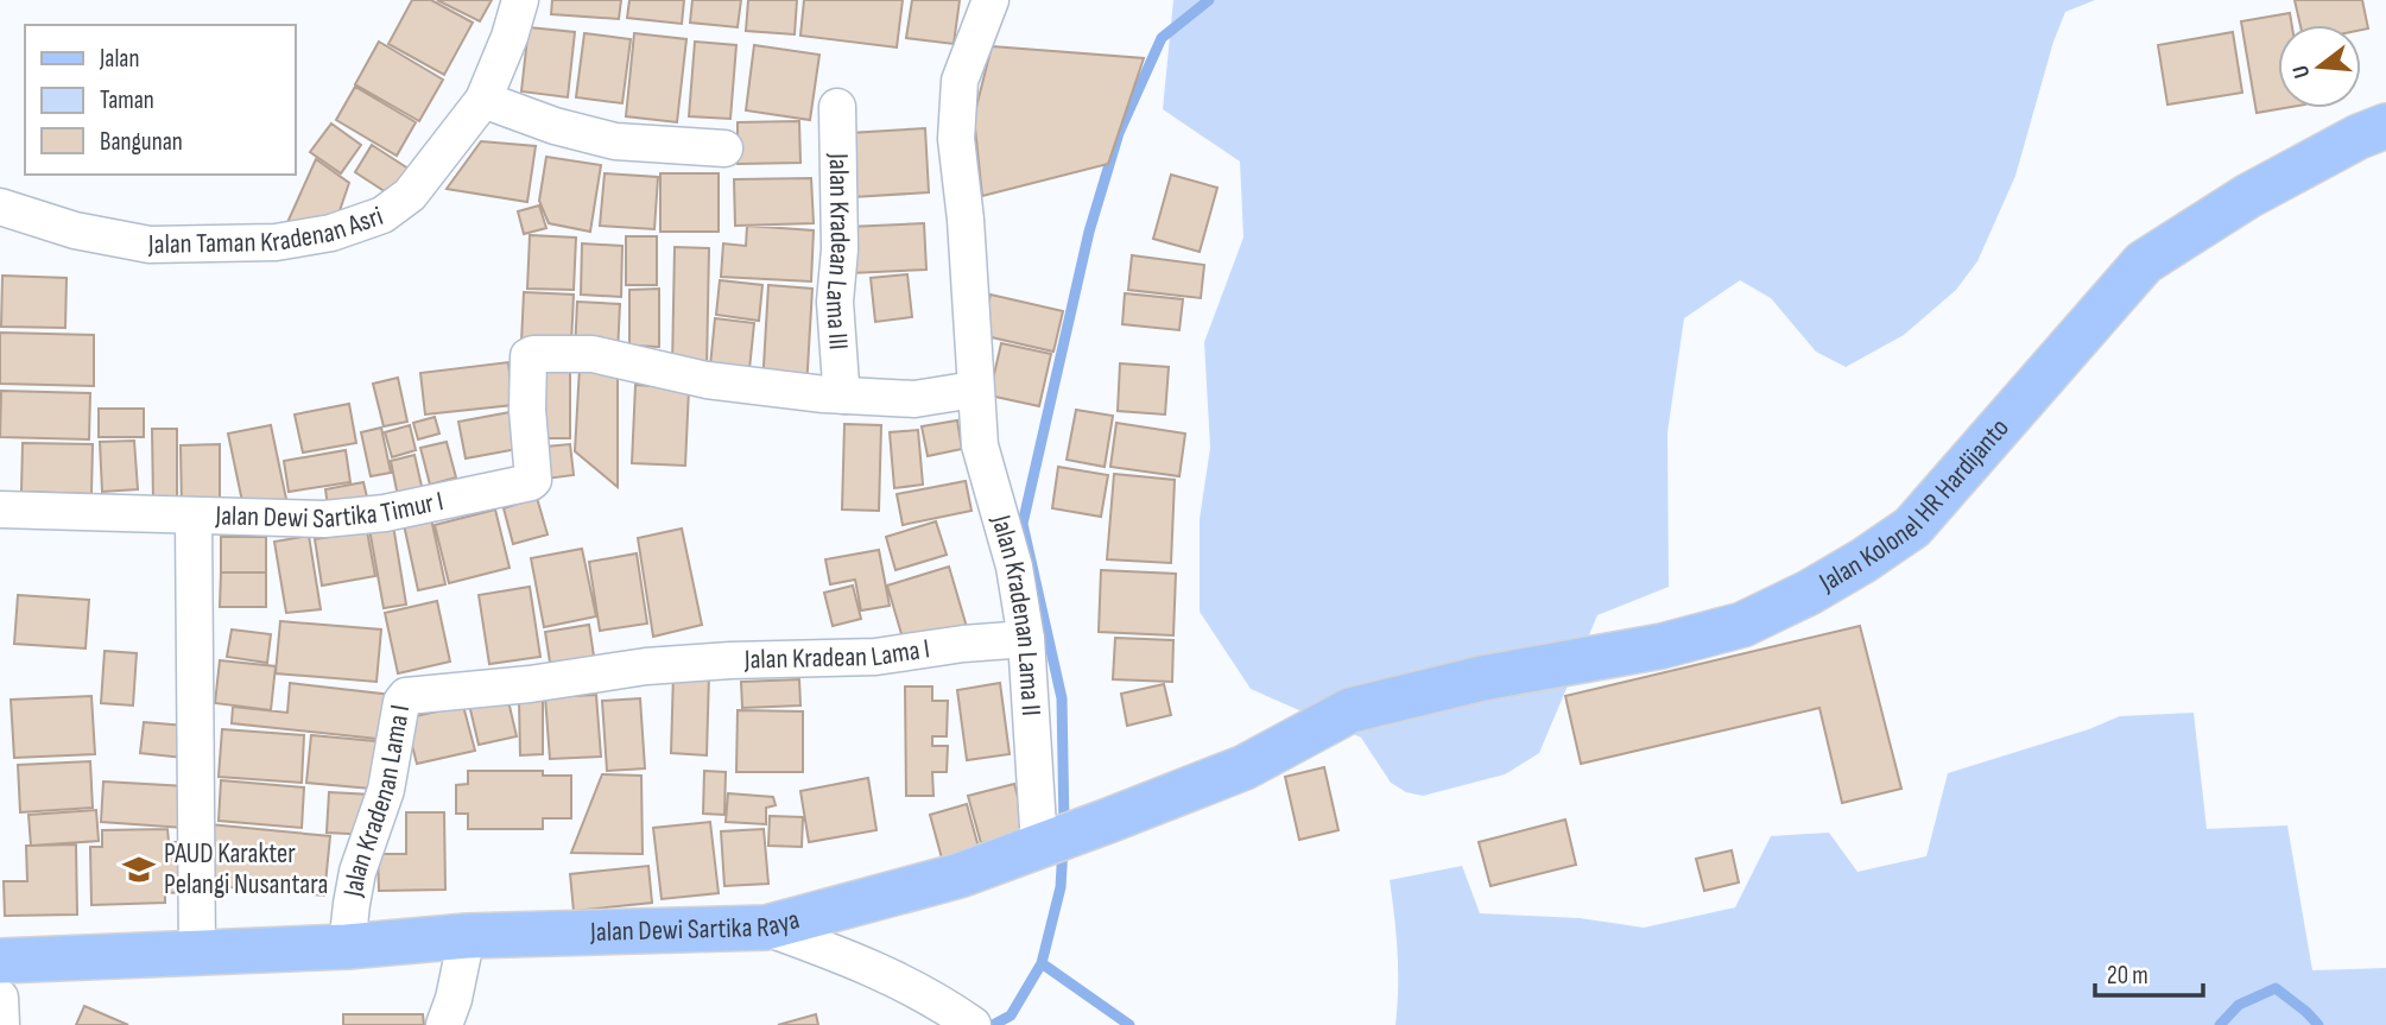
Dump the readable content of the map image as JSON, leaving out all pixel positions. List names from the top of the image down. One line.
{"streets":{"main road":["Jalan Kolonel HR Hardijanto","Jalan Dewi Sartika Raya"],"street":["Jalan Taman Kradenan Asri","Jalan Kradean Lama III","Jalan Dewi Sartika Timur I","Jalan Kradenan Lama II","Jalan Kradean Lama I","Jalan Kradenan Lama I"]},"crossings":[["Jalan Kradean Lama III","Jalan Dewi Sartika Timur I"],["Jalan Kolonel HR Hardijanto","Jalan Dewi Sartika Raya"],["Jalan Kradenan Lama II","Jalan Kradean Lama I"],["Jalan Kradenan Lama II","Jalan Dewi Sartika Raya"],["Jalan Kradean Lama I","Jalan Kradenan Lama I"],["Jalan Kradenan Lama I","Jalan Dewi Sartika Raya"]],"places":{"school or university":["PAUD Karakter Pelangi Nusantara"]},"legend":["Jalan","Taman","Bangunan"],"scale_bar":"20 m","north":"left"}
